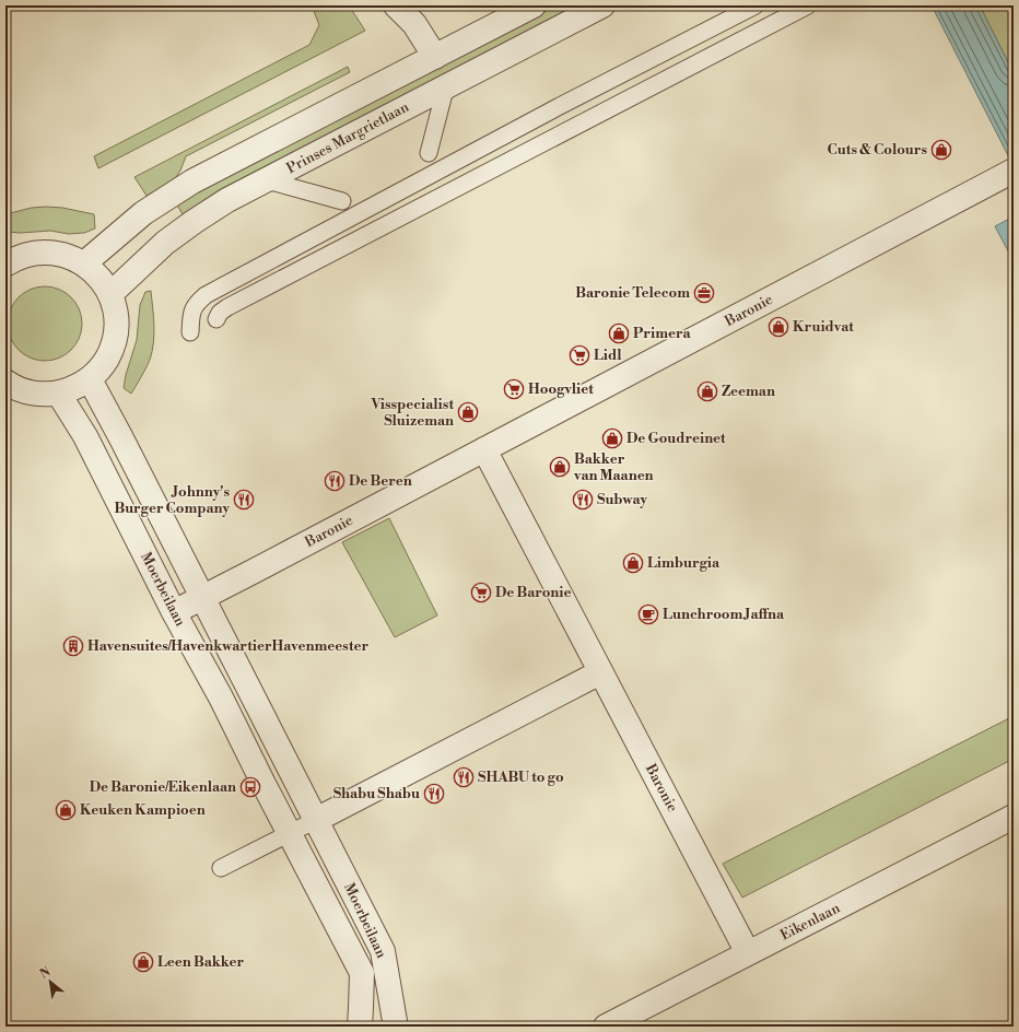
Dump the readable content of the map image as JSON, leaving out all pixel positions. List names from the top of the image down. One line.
{"streets":{"street":["Prinses Margrietlaan","Baronie","Moerbeilaan","Eikenlaan"]},"crossings":[["Baronie","Moerbeilaan"],["Baronie","Eikenlaan"]],"places":{"shop":["Cuts & Colours","Kruidvat","Primera","Zeeman","Visspecialist Sluizeman","De Goudreinet","Bakker van Maanen","Limburgia","Keuken Kampioen","Leen Bakker"],"office":["Baronie Telecom"],"supermarket":["Lidl","Hoogvliet","De Baronie"],"restaurant":["De Beren","Johnny's Burger Company","Subway","SHABU to go","Shabu Shabu"],"cafe":["Lunchroom Jaffna"],"building":["Havensuites/HavenkwartierHavenmeester"],"bus stop":["De Baronie/Eikenlaan"]},"north":"top left"}
